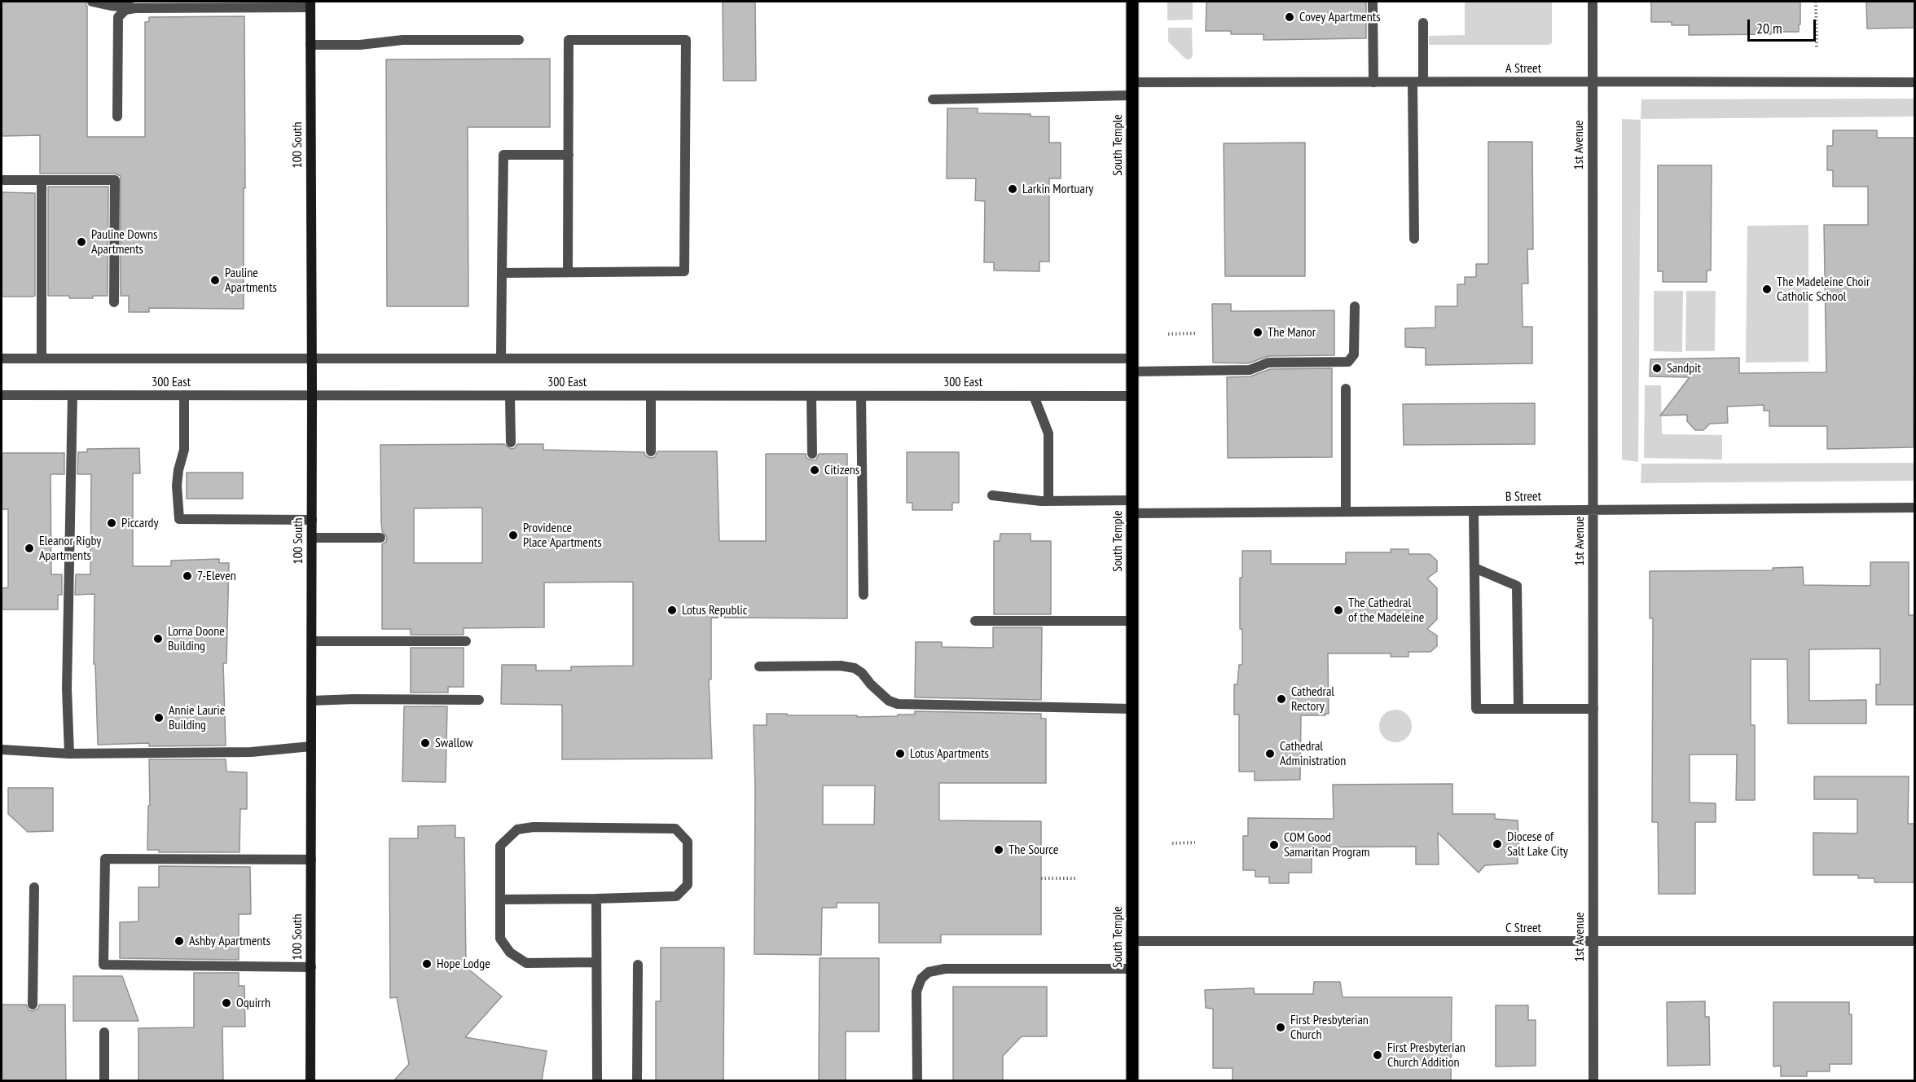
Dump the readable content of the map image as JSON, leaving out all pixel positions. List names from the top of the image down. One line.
{"streets":{"main road":["South Temple"],"street":["A Street","100 South","1st Avenue","300 East","B Street","C Street"]},"crossings":[["A Street","South Temple"],["A Street","1st Avenue"],["100 South","300 East"],["South Temple","300 East"],["South Temple","B Street"],["South Temple","C Street"],["1st Avenue","B Street"],["1st Avenue","C Street"]],"places":["Covey Apartments","Larkin Mortuary","Pauline Downs Apartments","Pauline Apartments","The Madeleine Choir Catholic School","The Manor","Sandpit","Citizens","Piccardy","Providence Place Apartments","Eleanor Rigby Apartments","7-Eleven","Lotus Republic","The Cathedral of the Madeleine","Lorna Doone Building","Cathedral Rectory","Annie Laurie Building","Swallow","Lotus Apartments","Cathedral Administration","Diocese of Salt Lake City","COM Good Samaritan Program","The Source","Ashby Apartments","Hope Lodge","Oquirrh","First Presbyterian Church","First Presbyterian Church Addition"],"scale_bar":"20 m"}
